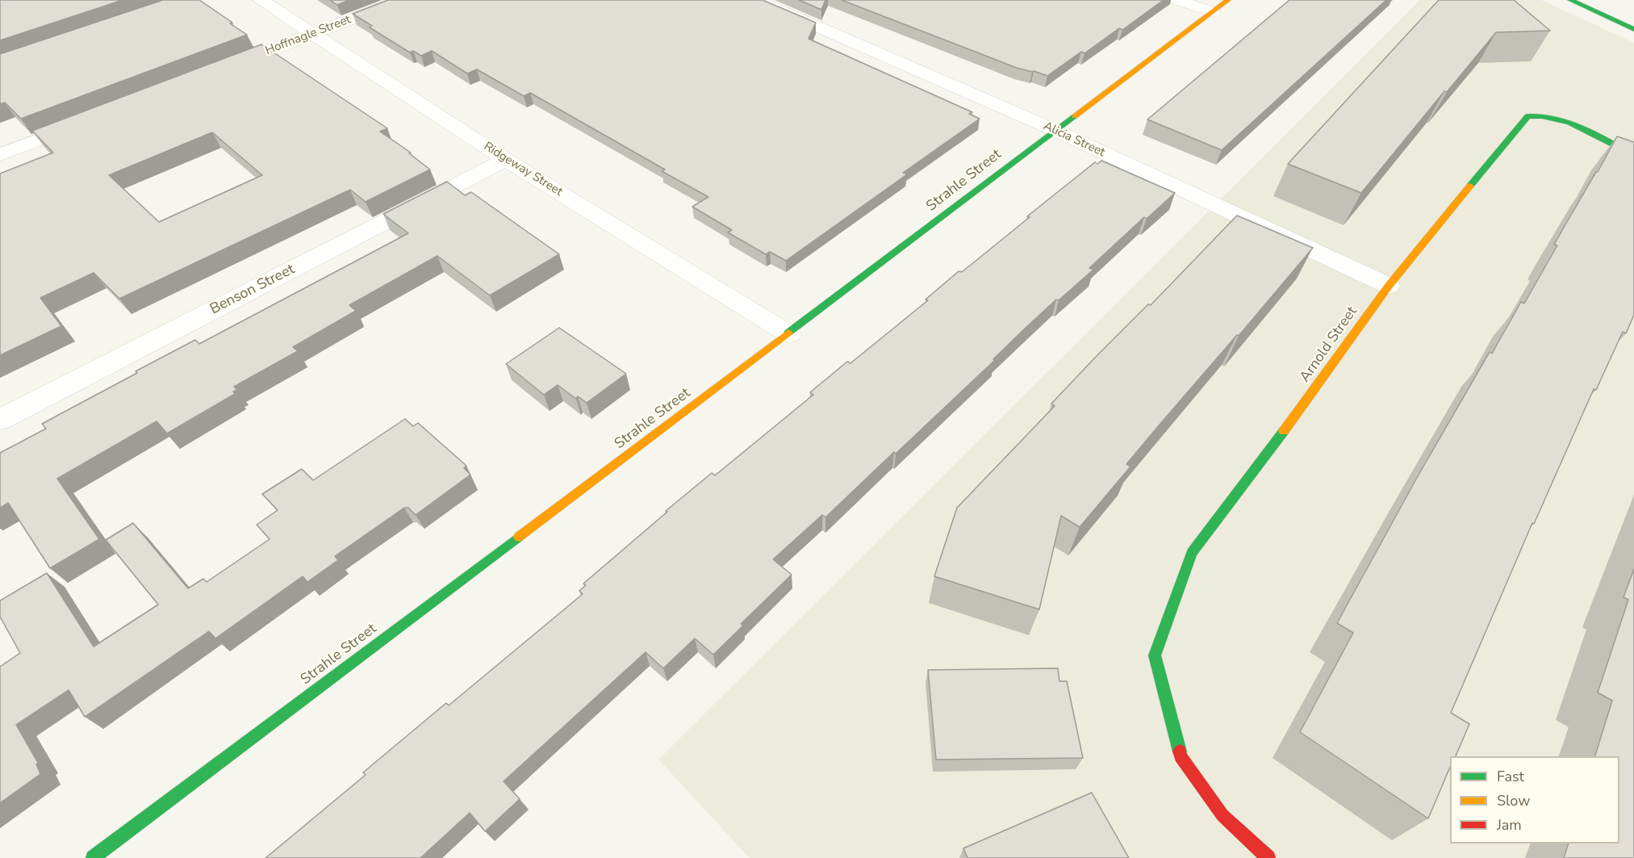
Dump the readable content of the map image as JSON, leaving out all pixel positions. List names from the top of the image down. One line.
{"streets":{"street":["Hoffnagle Street","Alicia Street","Ridgeway Street","Strahle Street","Benson Street","Arnold Street"]},"crossings":[["Hoffnagle Street","Ridgeway Street"],["Alicia Street","Strahle Street"],["Alicia Street","Arnold Street"],["Ridgeway Street","Strahle Street"],["Ridgeway Street","Benson Street"]],"legend":["Fast","Slow","Jam"]}
